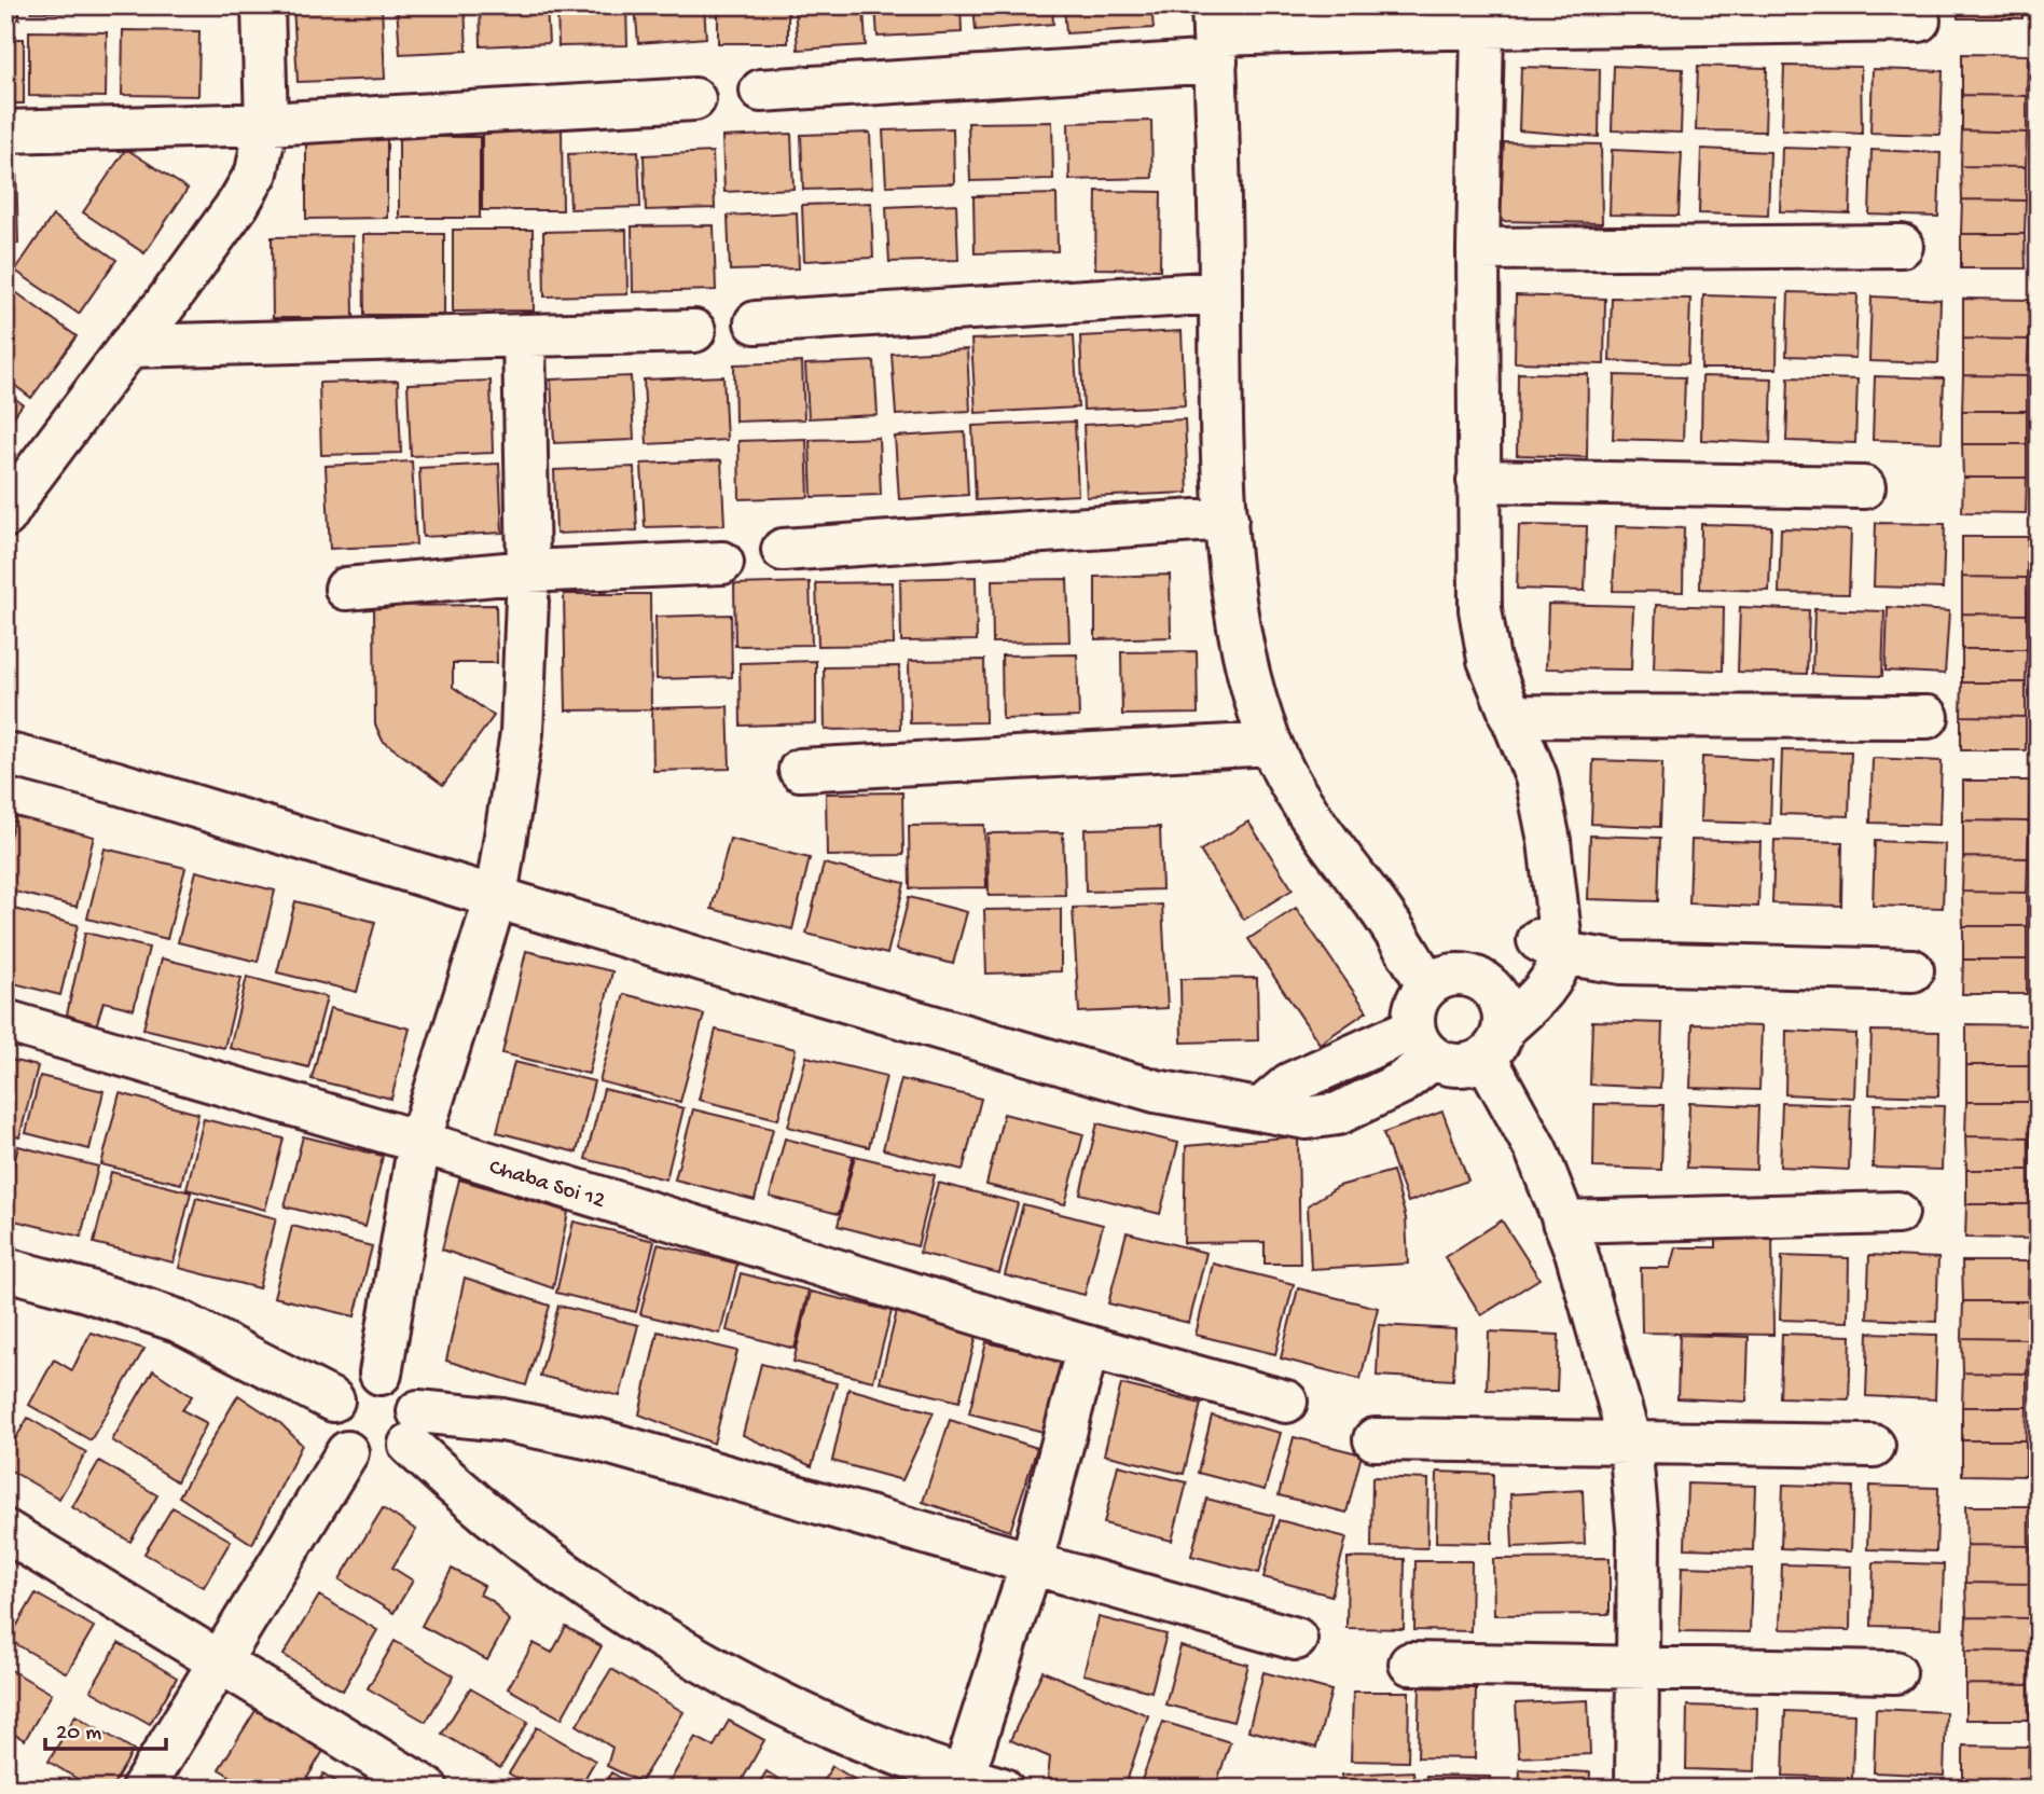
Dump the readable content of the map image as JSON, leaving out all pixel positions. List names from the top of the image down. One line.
{"streets":{"street":["Chaba Soi 12"]},"scale_bar":"20 m"}
